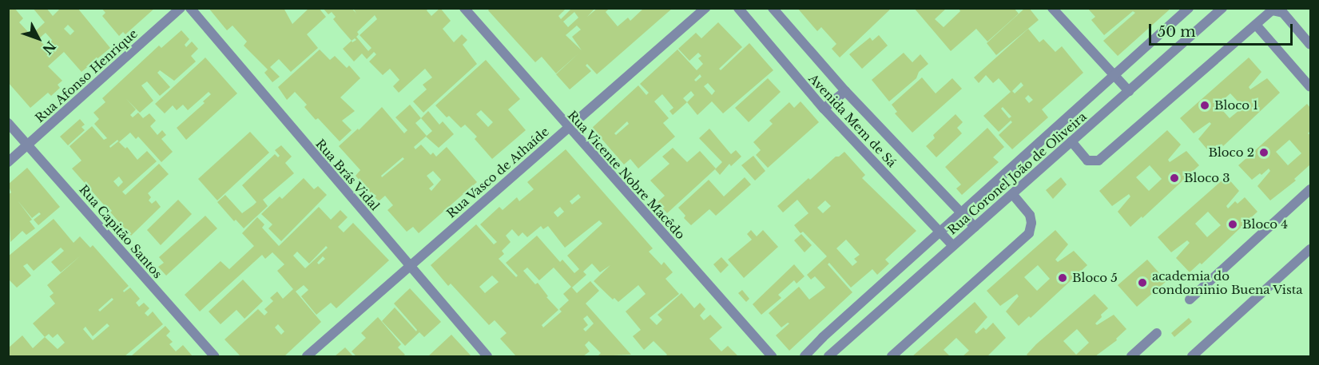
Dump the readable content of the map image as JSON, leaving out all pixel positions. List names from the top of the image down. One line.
{"streets":{"street":["Rua Afonso Henrique","Avenida Mem de Sá","Rua Vasco de Athaíde","Rua Coronel João de Oliveira","Rua Brás Vidal","Rua Vicente Nobre Macêdo","Rua Capitão Santos"]},"crossings":[["Rua Afonso Henrique","Rua Capitão Santos"],["Avenida Mem de Sá","Rua Coronel João de Oliveira"],["Rua Vasco de Athaíde","Rua Brás Vidal"],["Rua Vasco de Athaíde","Rua Vicente Nobre Macêdo"]],"places":["Bloco 1","Bloco 2","Bloco 3","Bloco 4","Bloco 5","academia do condominio Buena Vista"],"scale_bar":"50 m","north":"bottom right"}
